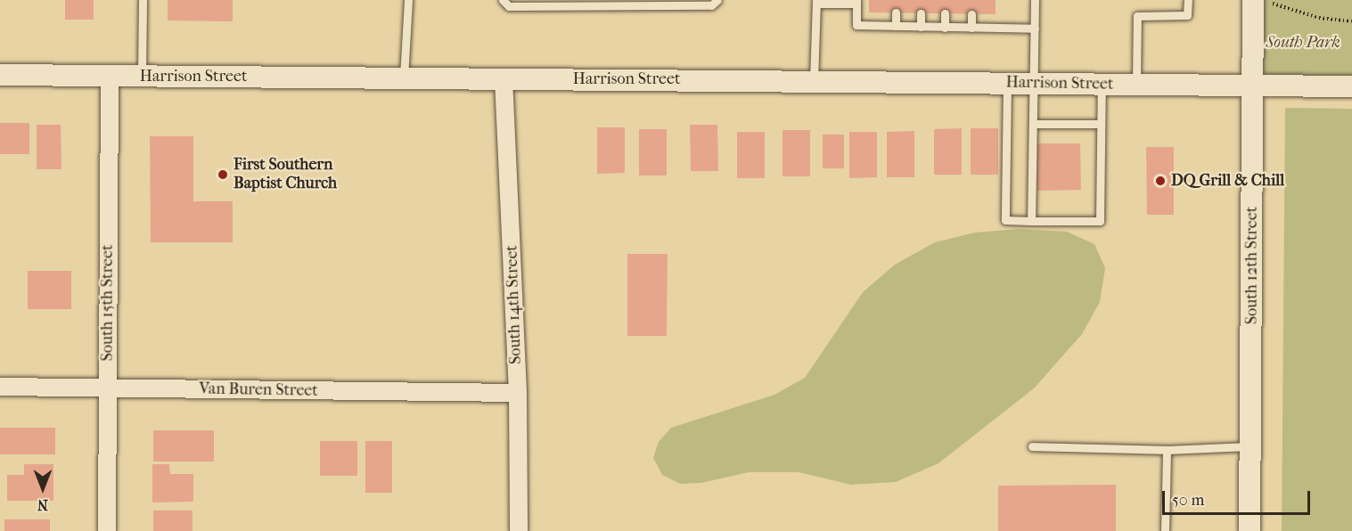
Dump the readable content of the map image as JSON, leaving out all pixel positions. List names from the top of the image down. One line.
{"streets":{"street":["Harrison Street","South 12th Street","South 15th Street","South 14th Street","Van Buren Street"]},"crossings":[["Harrison Street","South 12th Street"],["Harrison Street","South 15th Street"],["Harrison Street","South 14th Street"],["South 15th Street","Van Buren Street"],["South 14th Street","Van Buren Street"]],"parks":["South Park"],"places":["First Southern Baptist Church","DQ Grill & Chill"],"scale_bar":"50 m","north":"bottom"}
